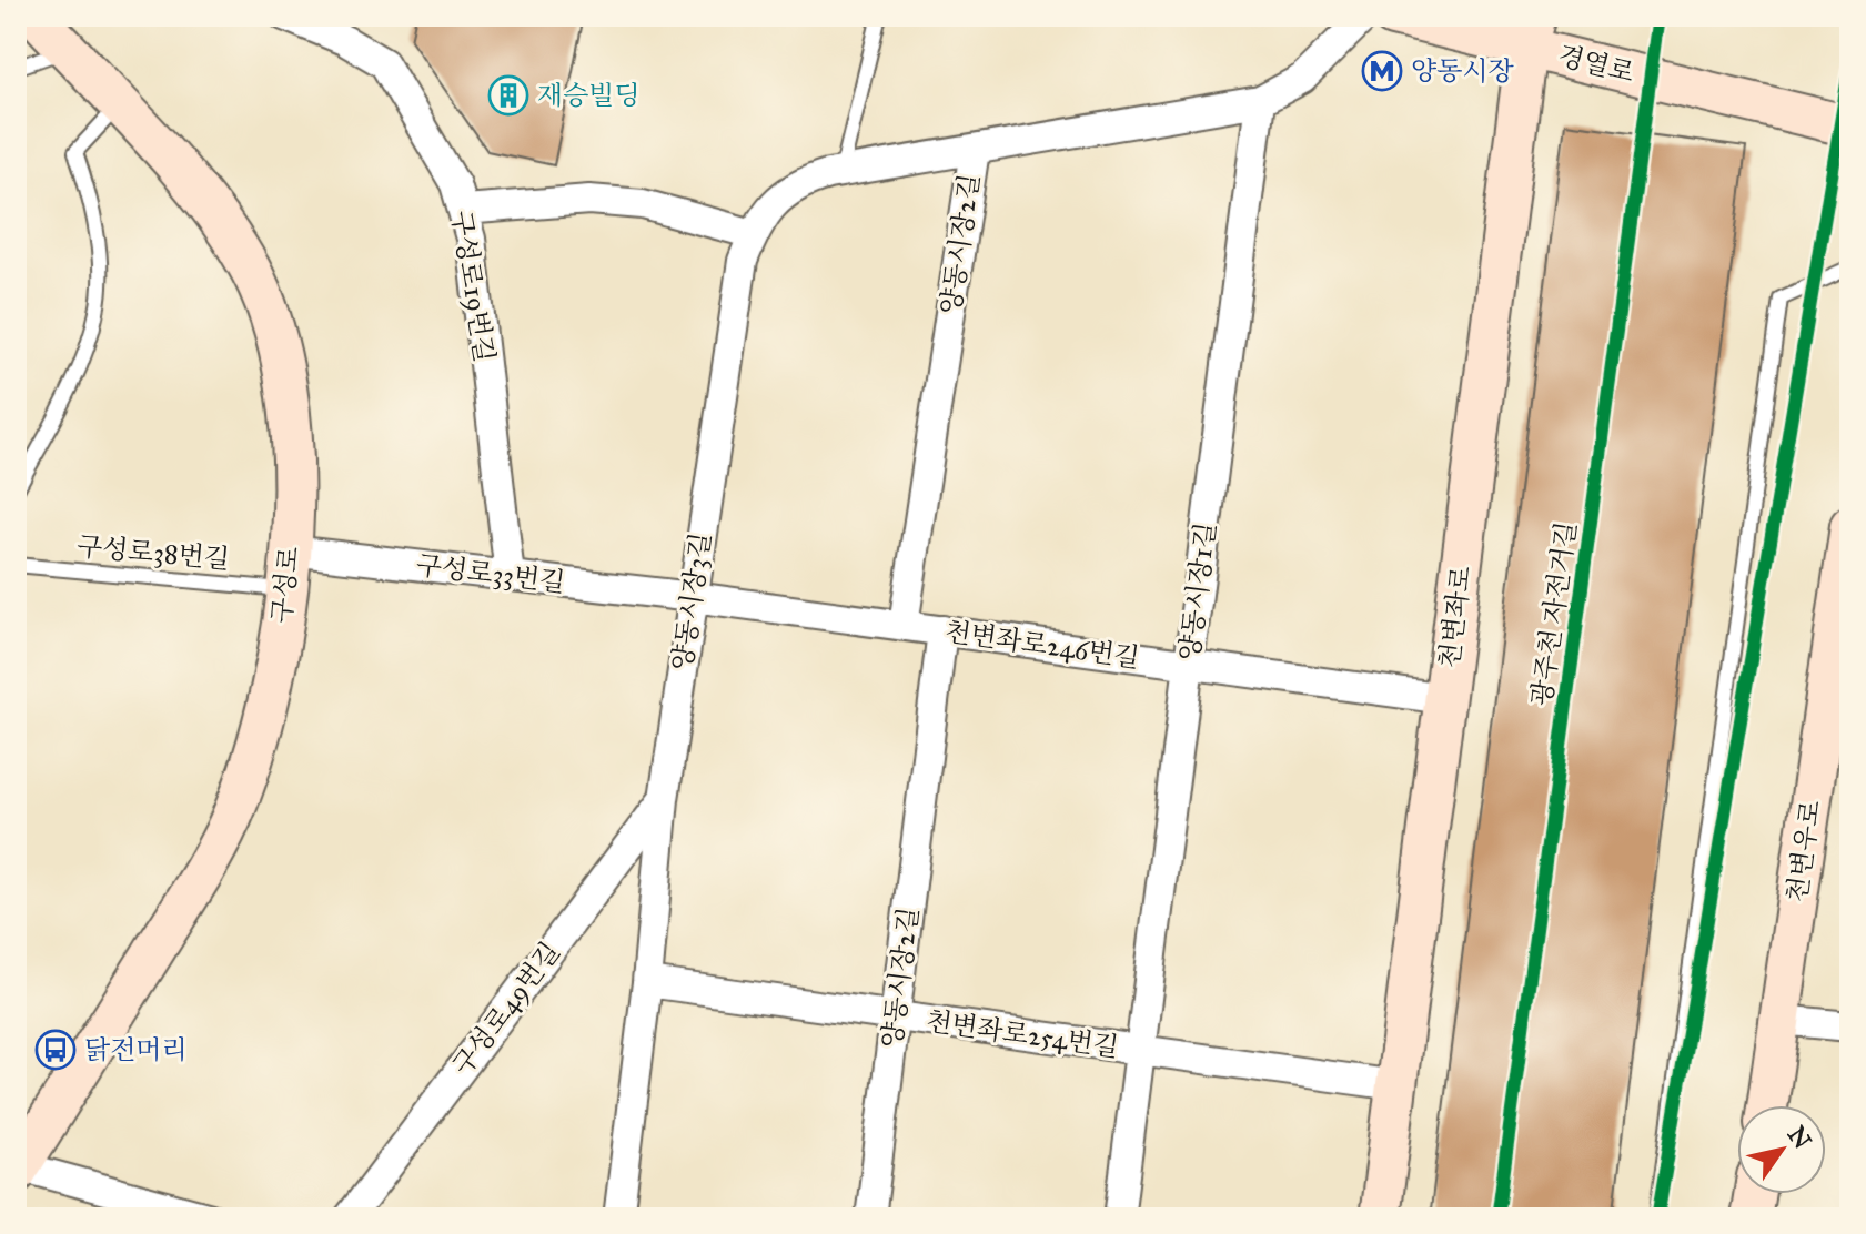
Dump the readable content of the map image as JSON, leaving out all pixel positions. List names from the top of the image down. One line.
{"streets":{"street":["경열로","양동시장2길","구성로19번길","구성로33번길","구성로","양동시장1길","양동시장3길","천변좌로","천변좌로246번길","천변우로","구성로49번길","천변좌로254번길"],"lane":["구성로38번길"],"cycle path":["광주천 자전거길"]},"crossings":[["경열로","천변좌로"],["양동시장2길","양동시장1길"],["양동시장2길","양동시장3길"],["양동시장2길","천변좌로246번길"],["양동시장2길","천변좌로254번길"],["구성로19번길","구성로33번길"],["구성로38번길","구성로33번길"],["구성로38번길","구성로"],["구성로33번길","구성로"],["구성로33번길","양동시장3길"],["구성로33번길","천변좌로246번길"],["양동시장1길","천변좌로246번길"],["양동시장1길","천변좌로254번길"],["양동시장3길","천변좌로246번길"],["양동시장3길","구성로49번길"],["양동시장3길","천변좌로254번길"],["천변좌로","천변좌로246번길"],["천변좌로","천변좌로254번길"]],"places":{"metro station":["양동시장"],"building":["재승빌딩"],"bus stop":["닭전머리"]},"north":"top right"}
